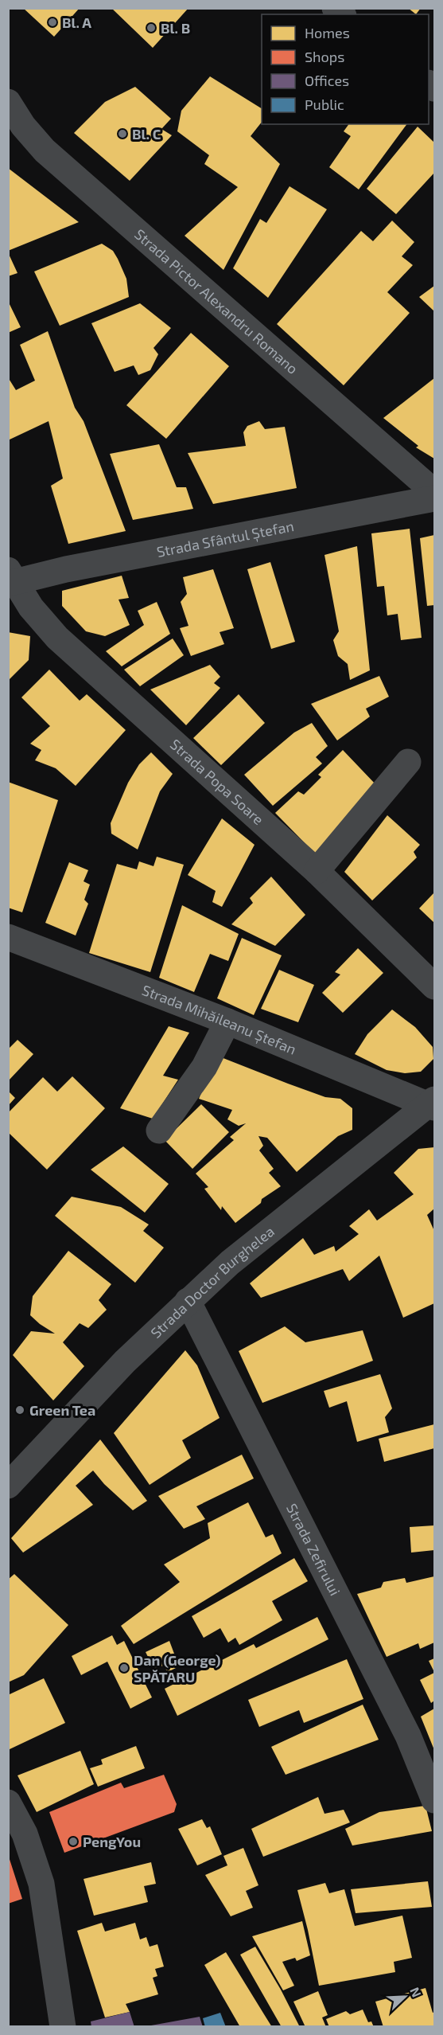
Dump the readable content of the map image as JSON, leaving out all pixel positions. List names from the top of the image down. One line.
{"streets":{"street":["Strada Pictor Alexandru Romano","Strada Sfântul Ștefan","Strada Popa Soare","Strada Mihăileanu Ștefan","Strada Doctor Burghelea","Strada Zefirului"]},"crossings":[["Strada Sfântul Ștefan","Strada Popa Soare"],["Strada Mihăileanu Ștefan","Strada Doctor Burghelea"],["Strada Doctor Burghelea","Strada Zefirului"]],"places":["Bl. A","Bl. B","Bl. C","Green Tea","Dan (George) SPĂTARU","PengYou"],"legend":["Homes","Shops","Offices","Public"],"north":"top right"}
